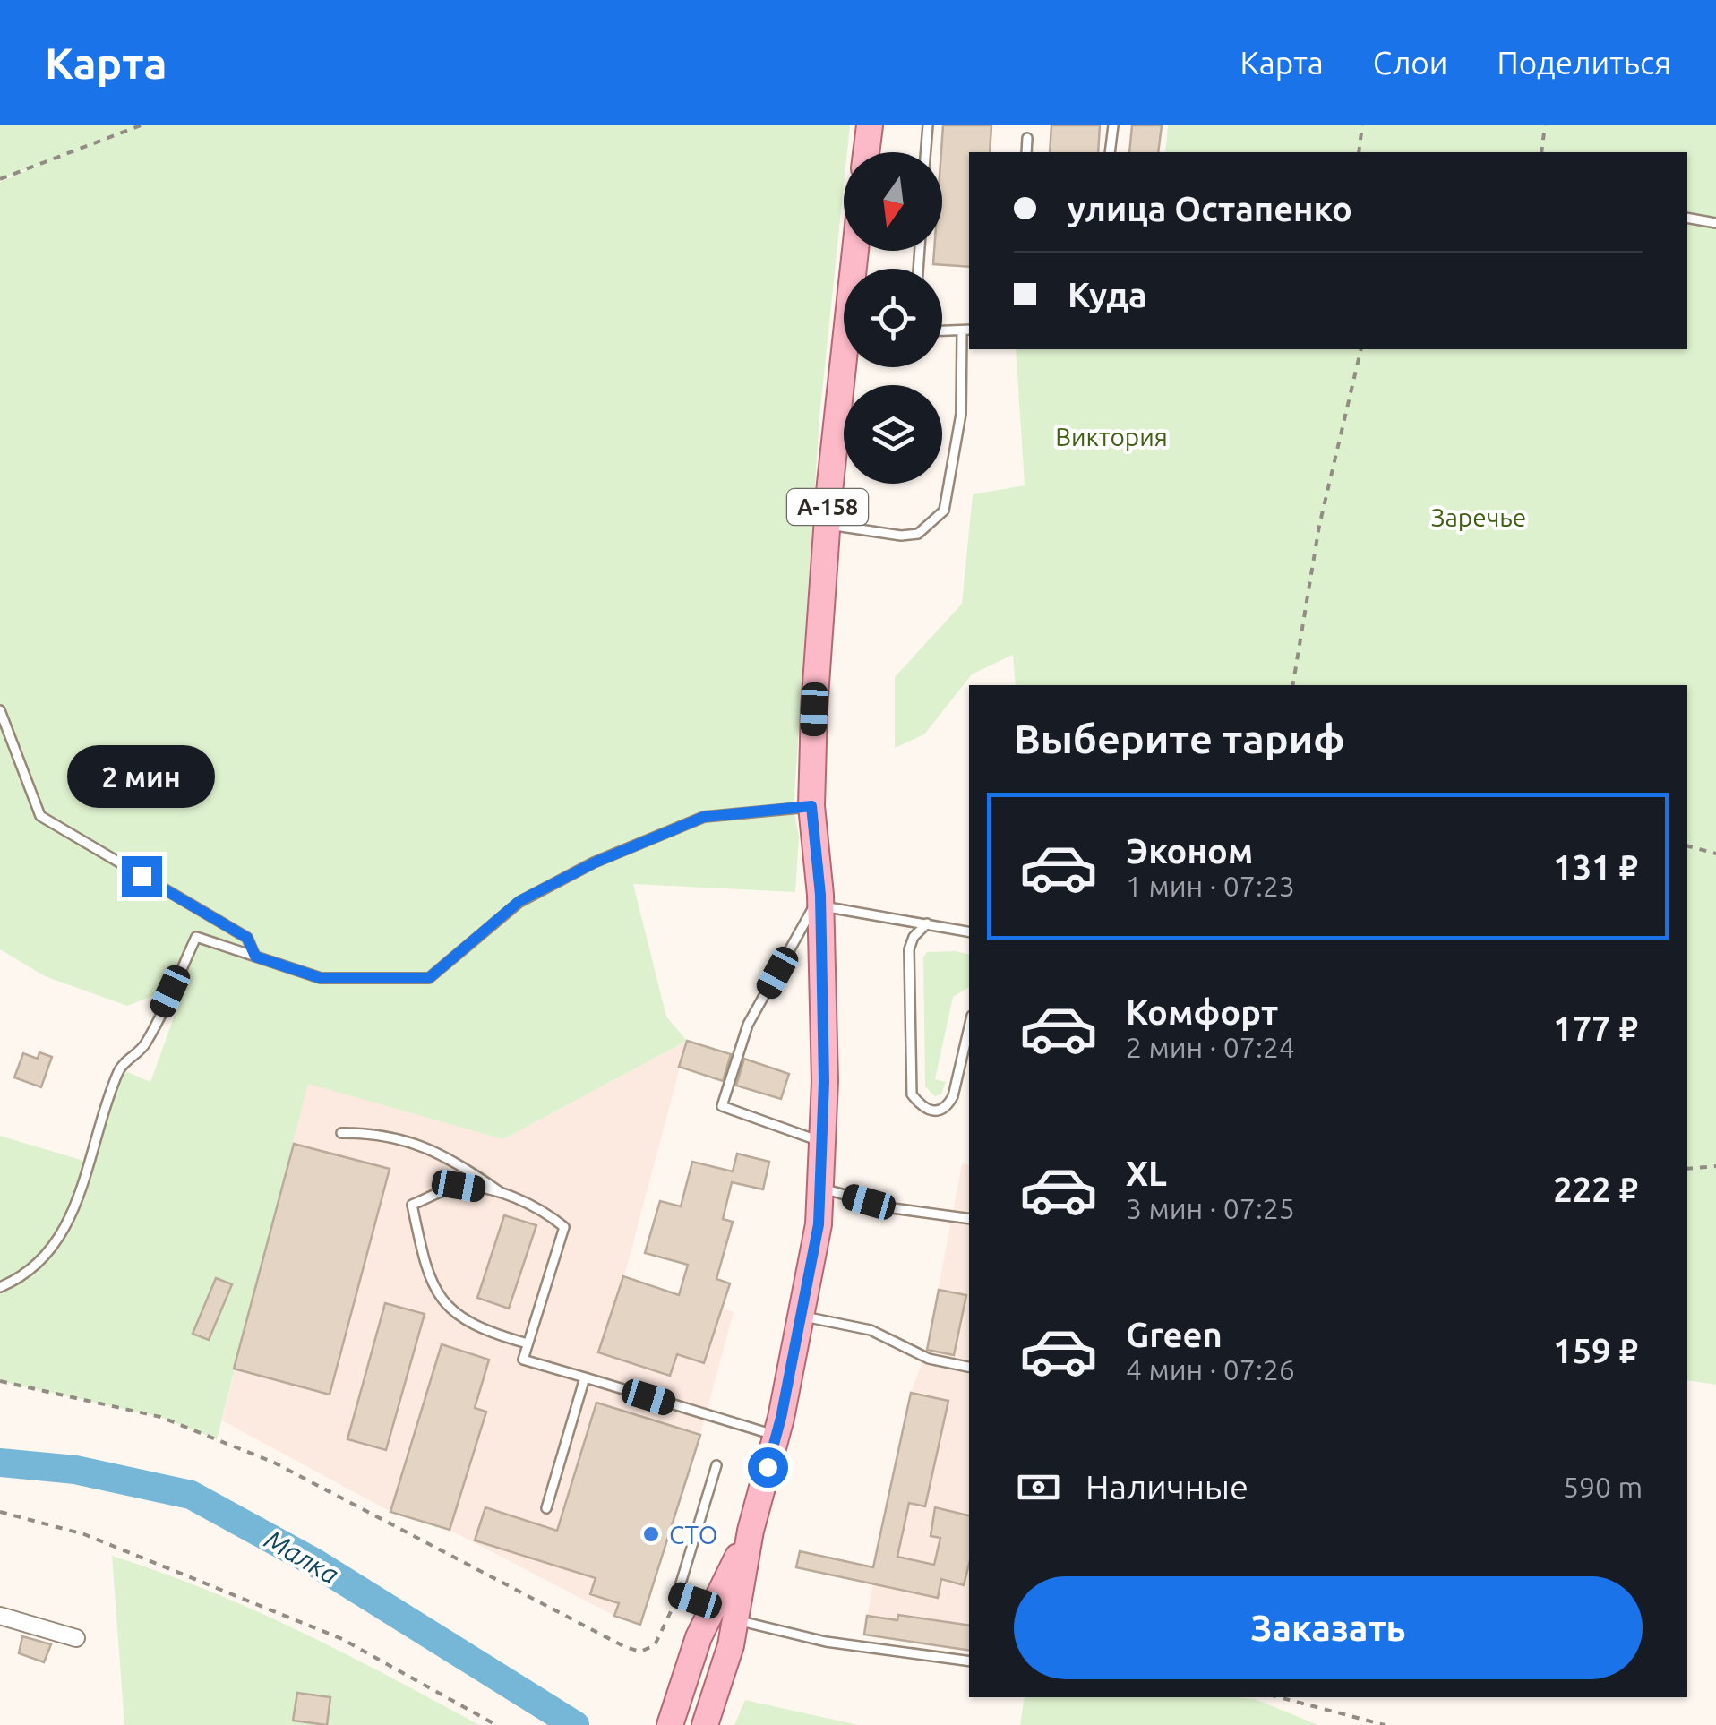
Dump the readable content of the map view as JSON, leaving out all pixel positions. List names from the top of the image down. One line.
{"streets":{"main road":["А-158"]},"water":["Малка"],"parks":["Виктория","Заречье"],"places":["СТО"],"north":"bottom","page":{"header":"Карта","nav":["Карта","Слои","Поделиться"],"banner":["улица Остапенко","Куда"],"heading":"Выберите тариф","bubble":"2 мин","list":[{"name":"Эконом","note":"1 мин · 07:23","value":"131 ₽"},{"name":"Комфорт","note":"2 мин · 07:24","value":"177 ₽"},{"name":"XL","note":"3 мин · 07:25","value":"222 ₽"},{"name":"Green","note":"4 мин · 07:26","value":"159 ₽"}],"pay":["Наличные","590 m"],"buttons":"Заказать"}}
